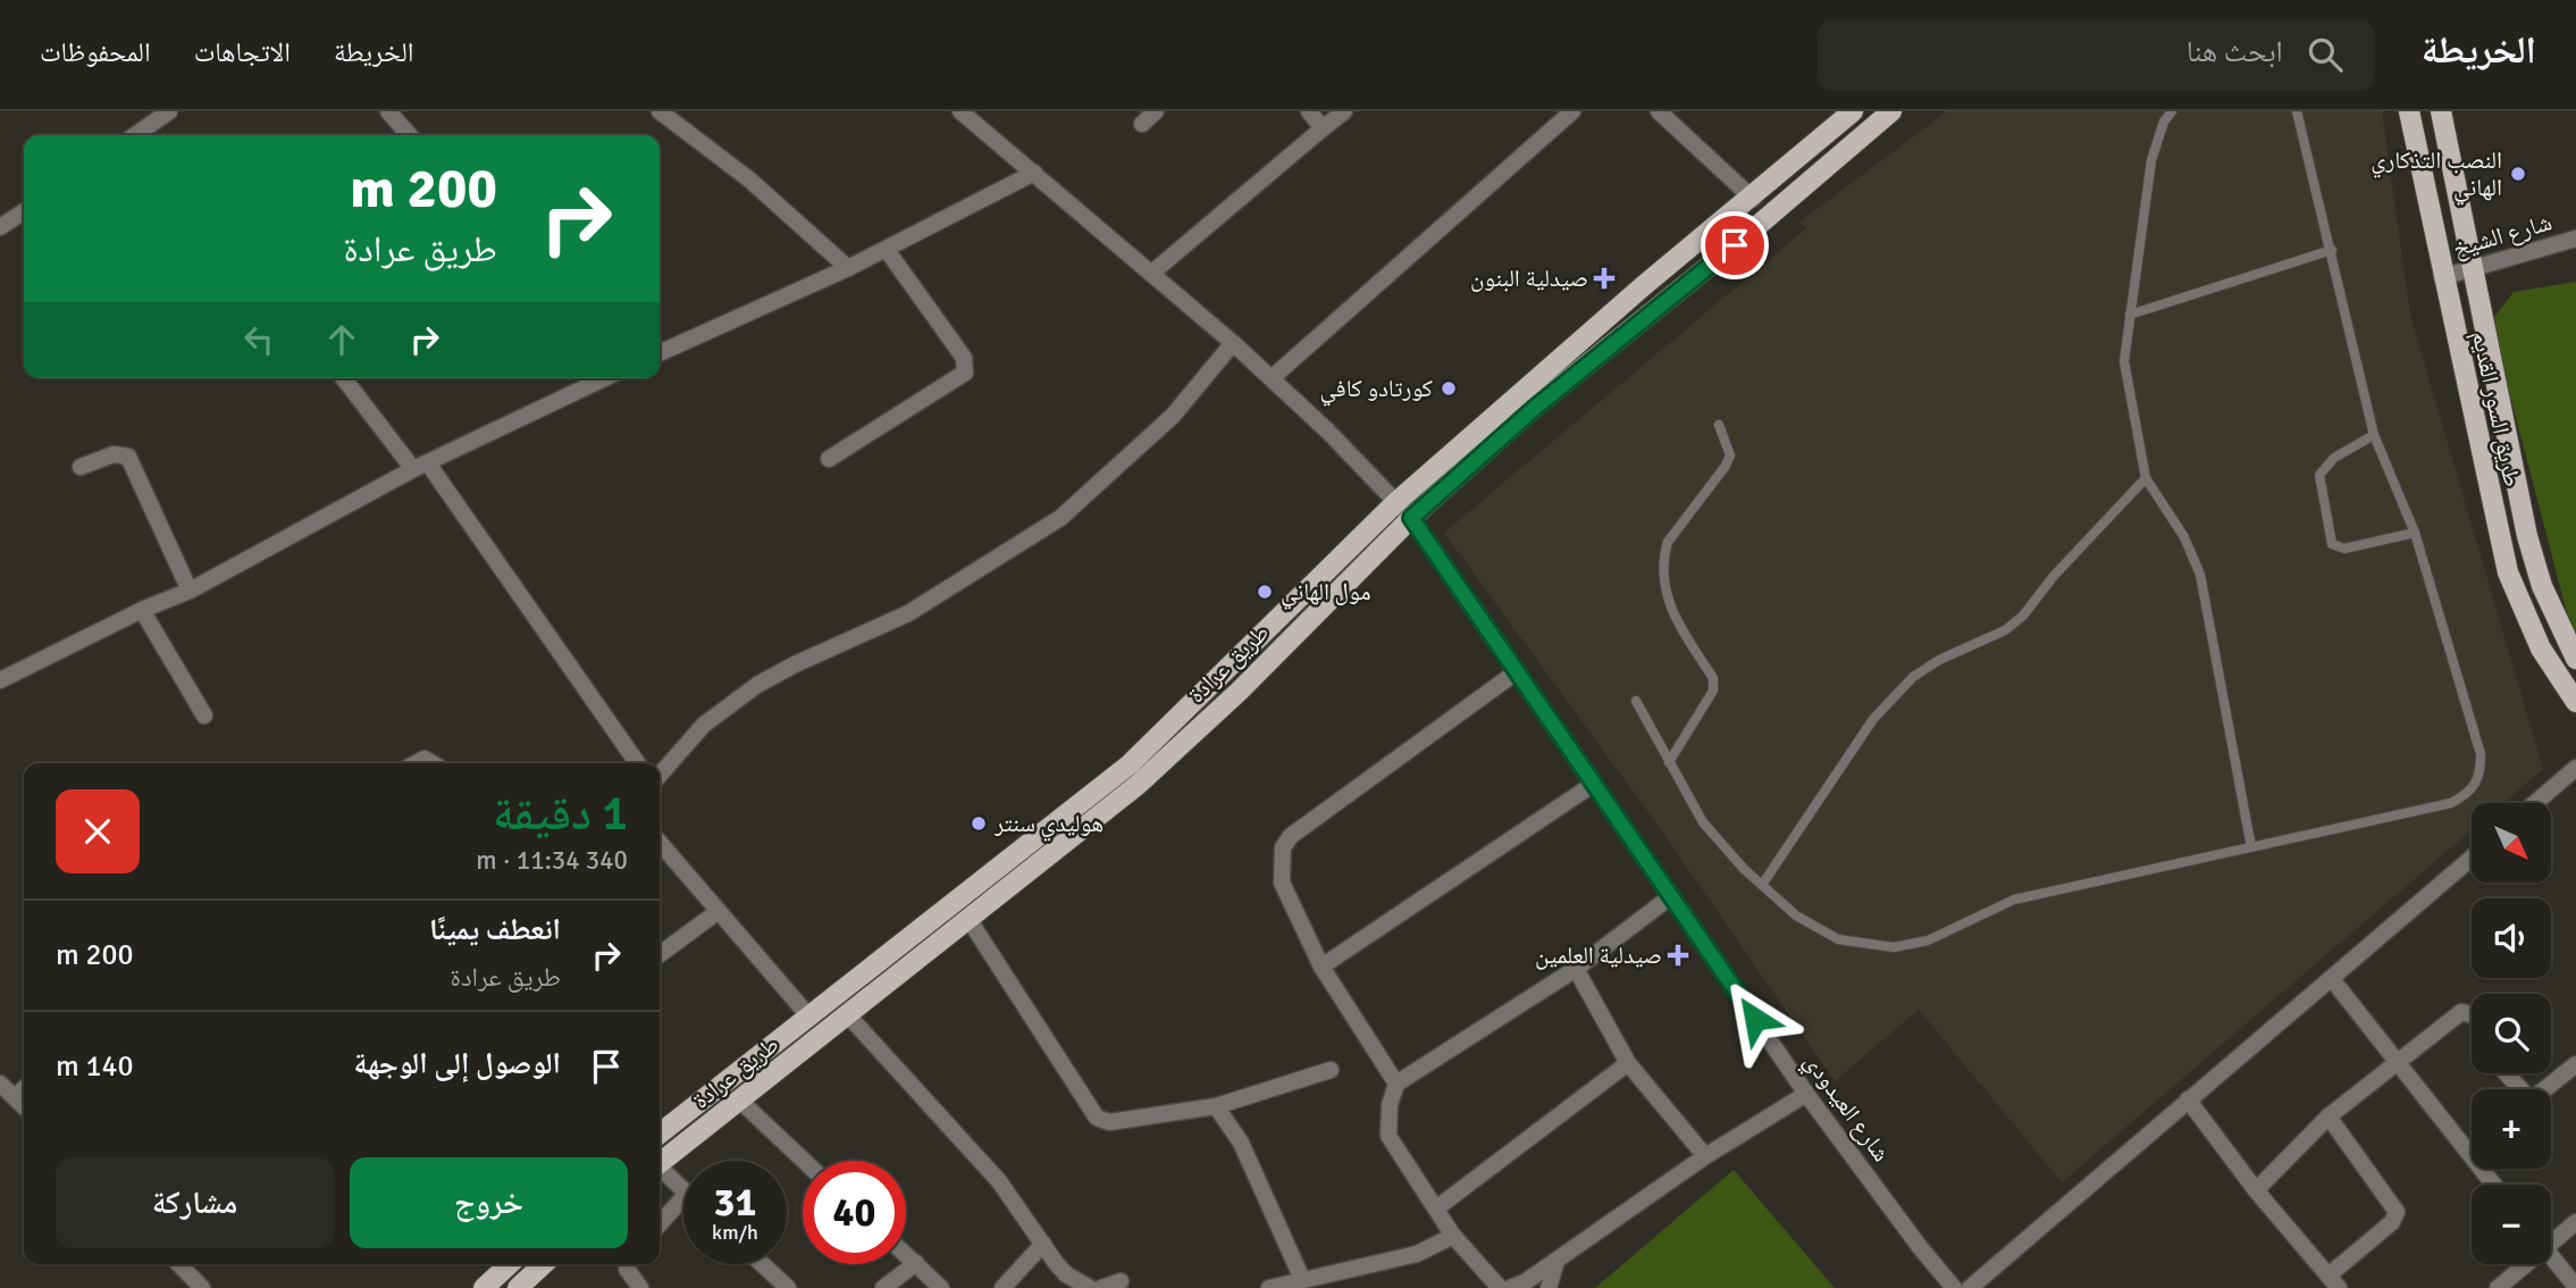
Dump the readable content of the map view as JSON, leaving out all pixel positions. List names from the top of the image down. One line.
{"streets":{"main road":["طريق السور القديم","طريق عرادة"],"street":["شارع الشيخ","شارع العيدودي"]},"crossings":[["شارع الشيخ","طريق السور القديم"],["طريق عرادة","شارع العيدودي"]],"places":{"other":["النصب التذكاري الهاني","كورتادو كافي","مول الهاني","هوليدي سنتر"],"health":["صيدلية البنون","صيدلية العلمين"]},"north":"bottom right","page":{"header":"الخريطة","search":"ابحث هنا","nav":["الخريطة","الاتجاهات","المحفوظات"],"turn":["200 m","طريق عرادة"],"heading":["1 دقيقة","340 m · 11:34"],"map_buttons":["+","−"],"list":[{"name":"انعطف يمينًا","note":"طريق عرادة","value":"200 m"},{"name":"الوصول إلى الوجهة","value":"140 m"}],"buttons":["خروج","مشاركة"],"speed":"31 km/h","limit":"40"}}
